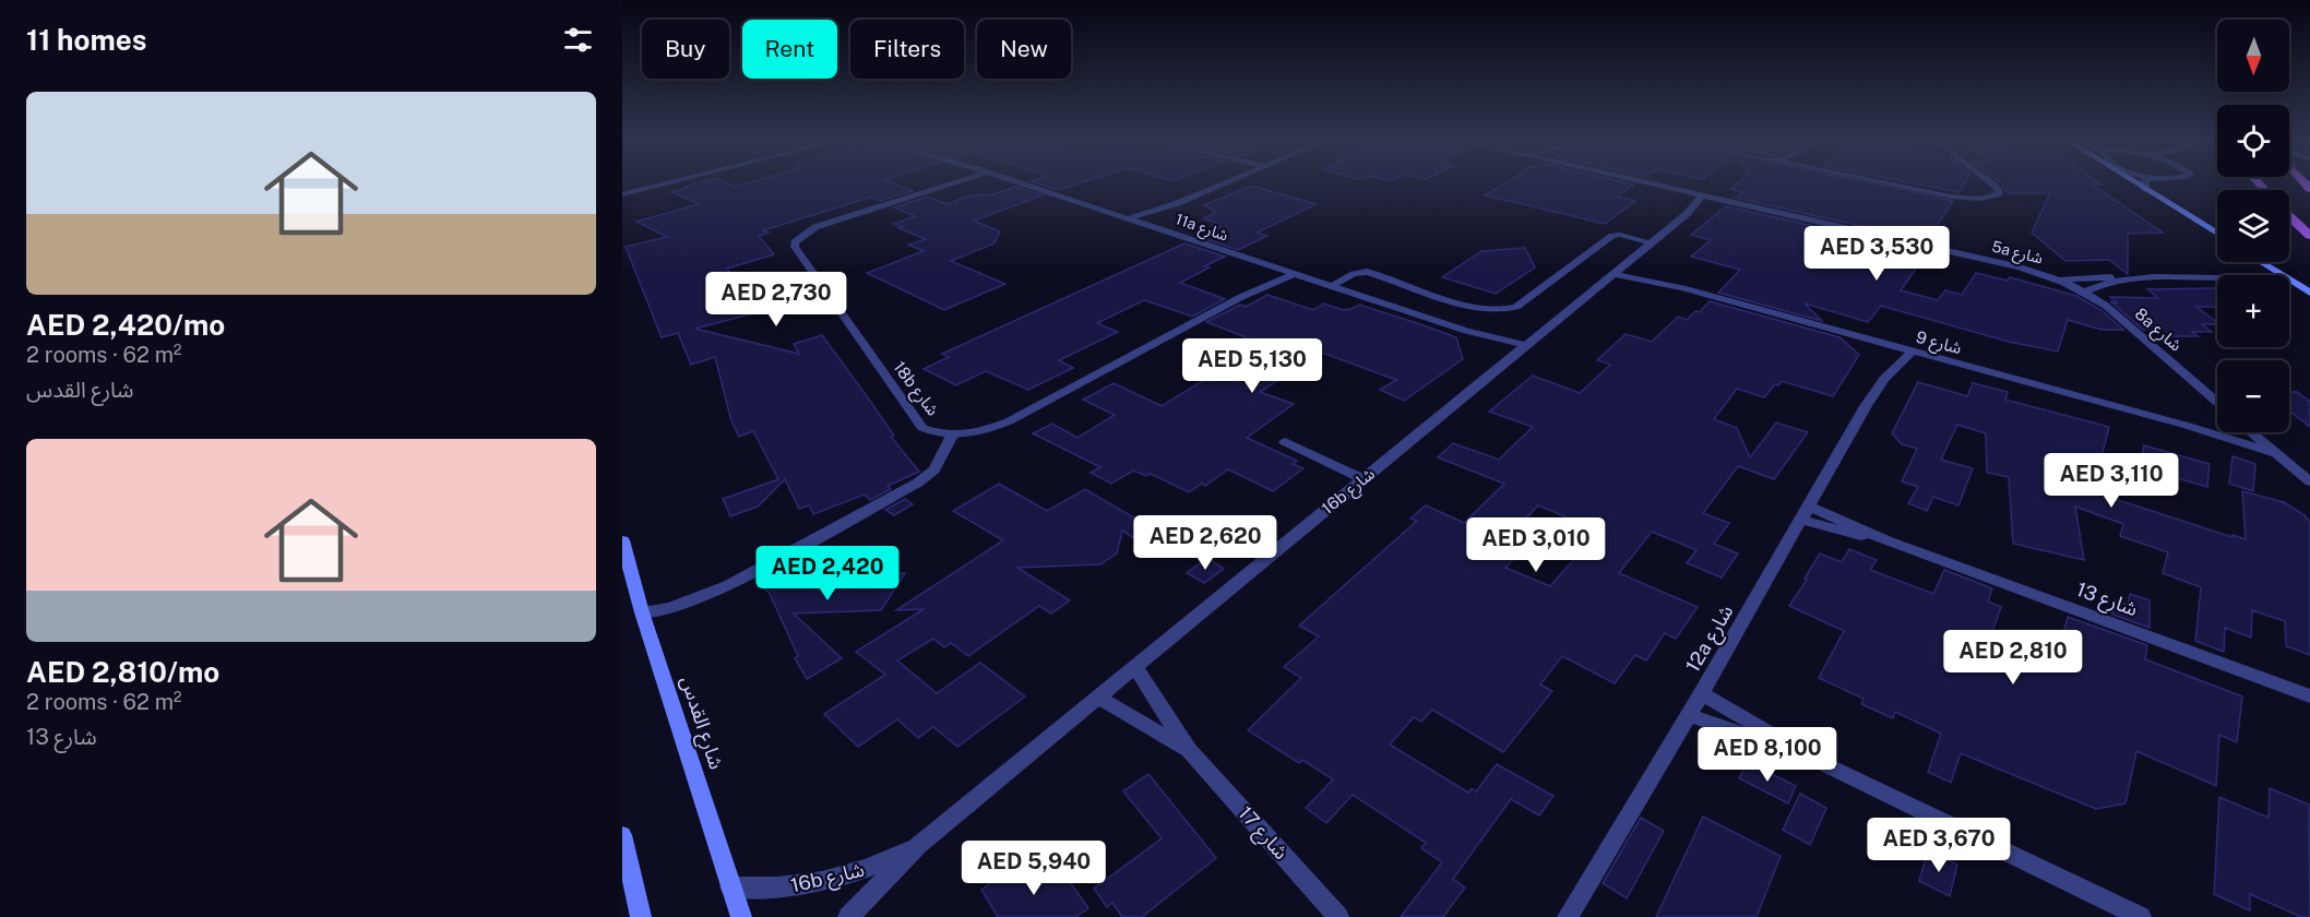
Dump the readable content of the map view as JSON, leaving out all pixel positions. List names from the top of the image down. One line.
{"streets":{"main road":["شارع القدس"],"street":["11a شارع","5a شارع","8a شارع","شارع 9","18b شارع","16b شارع","شارع 13","12a شارع","شارع 17"]},"crossings":[["11a شارع","18b شارع"],["11a شارع","16b شارع"],["5a شارع","8a شارع"],["5a شارع","16b شارع"],["شارع 9","16b شارع"],["شارع 9","12a شارع"],["16b شارع","شارع القدس"],["16b شارع","شارع 17"],["شارع 13","12a شارع"]],"north":"bottom","page":{"heading":"11 homes","map_buttons":["+","−"],"chip":["Buy","Rent","Filters","New"],"list":[{"name":"AED 2,420/mo","note":"2 rooms · 62 m² · شارع القدس"},{"name":"AED 2,810/mo","note":"2 rooms · 62 m² · شارع 13"}],"price":["AED 3,530","AED 2,730","AED 5,130","AED 3,110","AED 2,620","AED 3,010","AED 2,420","AED 2,810","AED 8,100","AED 3,670","AED 5,940"]}}
